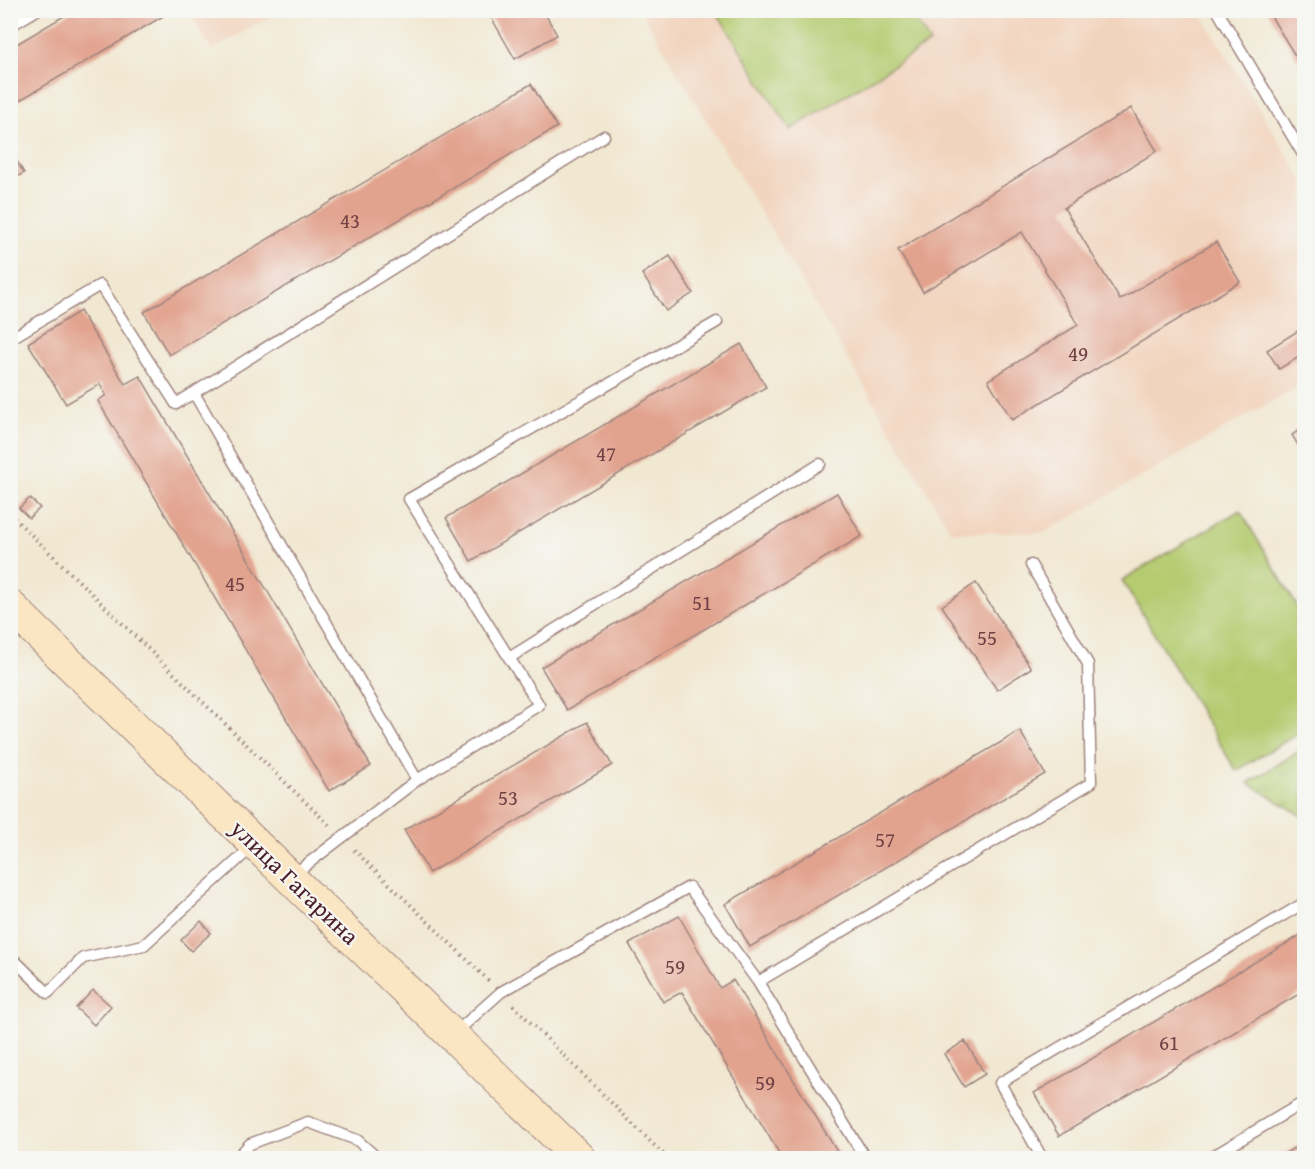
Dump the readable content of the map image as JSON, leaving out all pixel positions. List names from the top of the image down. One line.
{"streets":{"street":["улица Гагарина"]},"house_numbers":["43","49","47","45","51","55","53","57","59","61","59"]}
